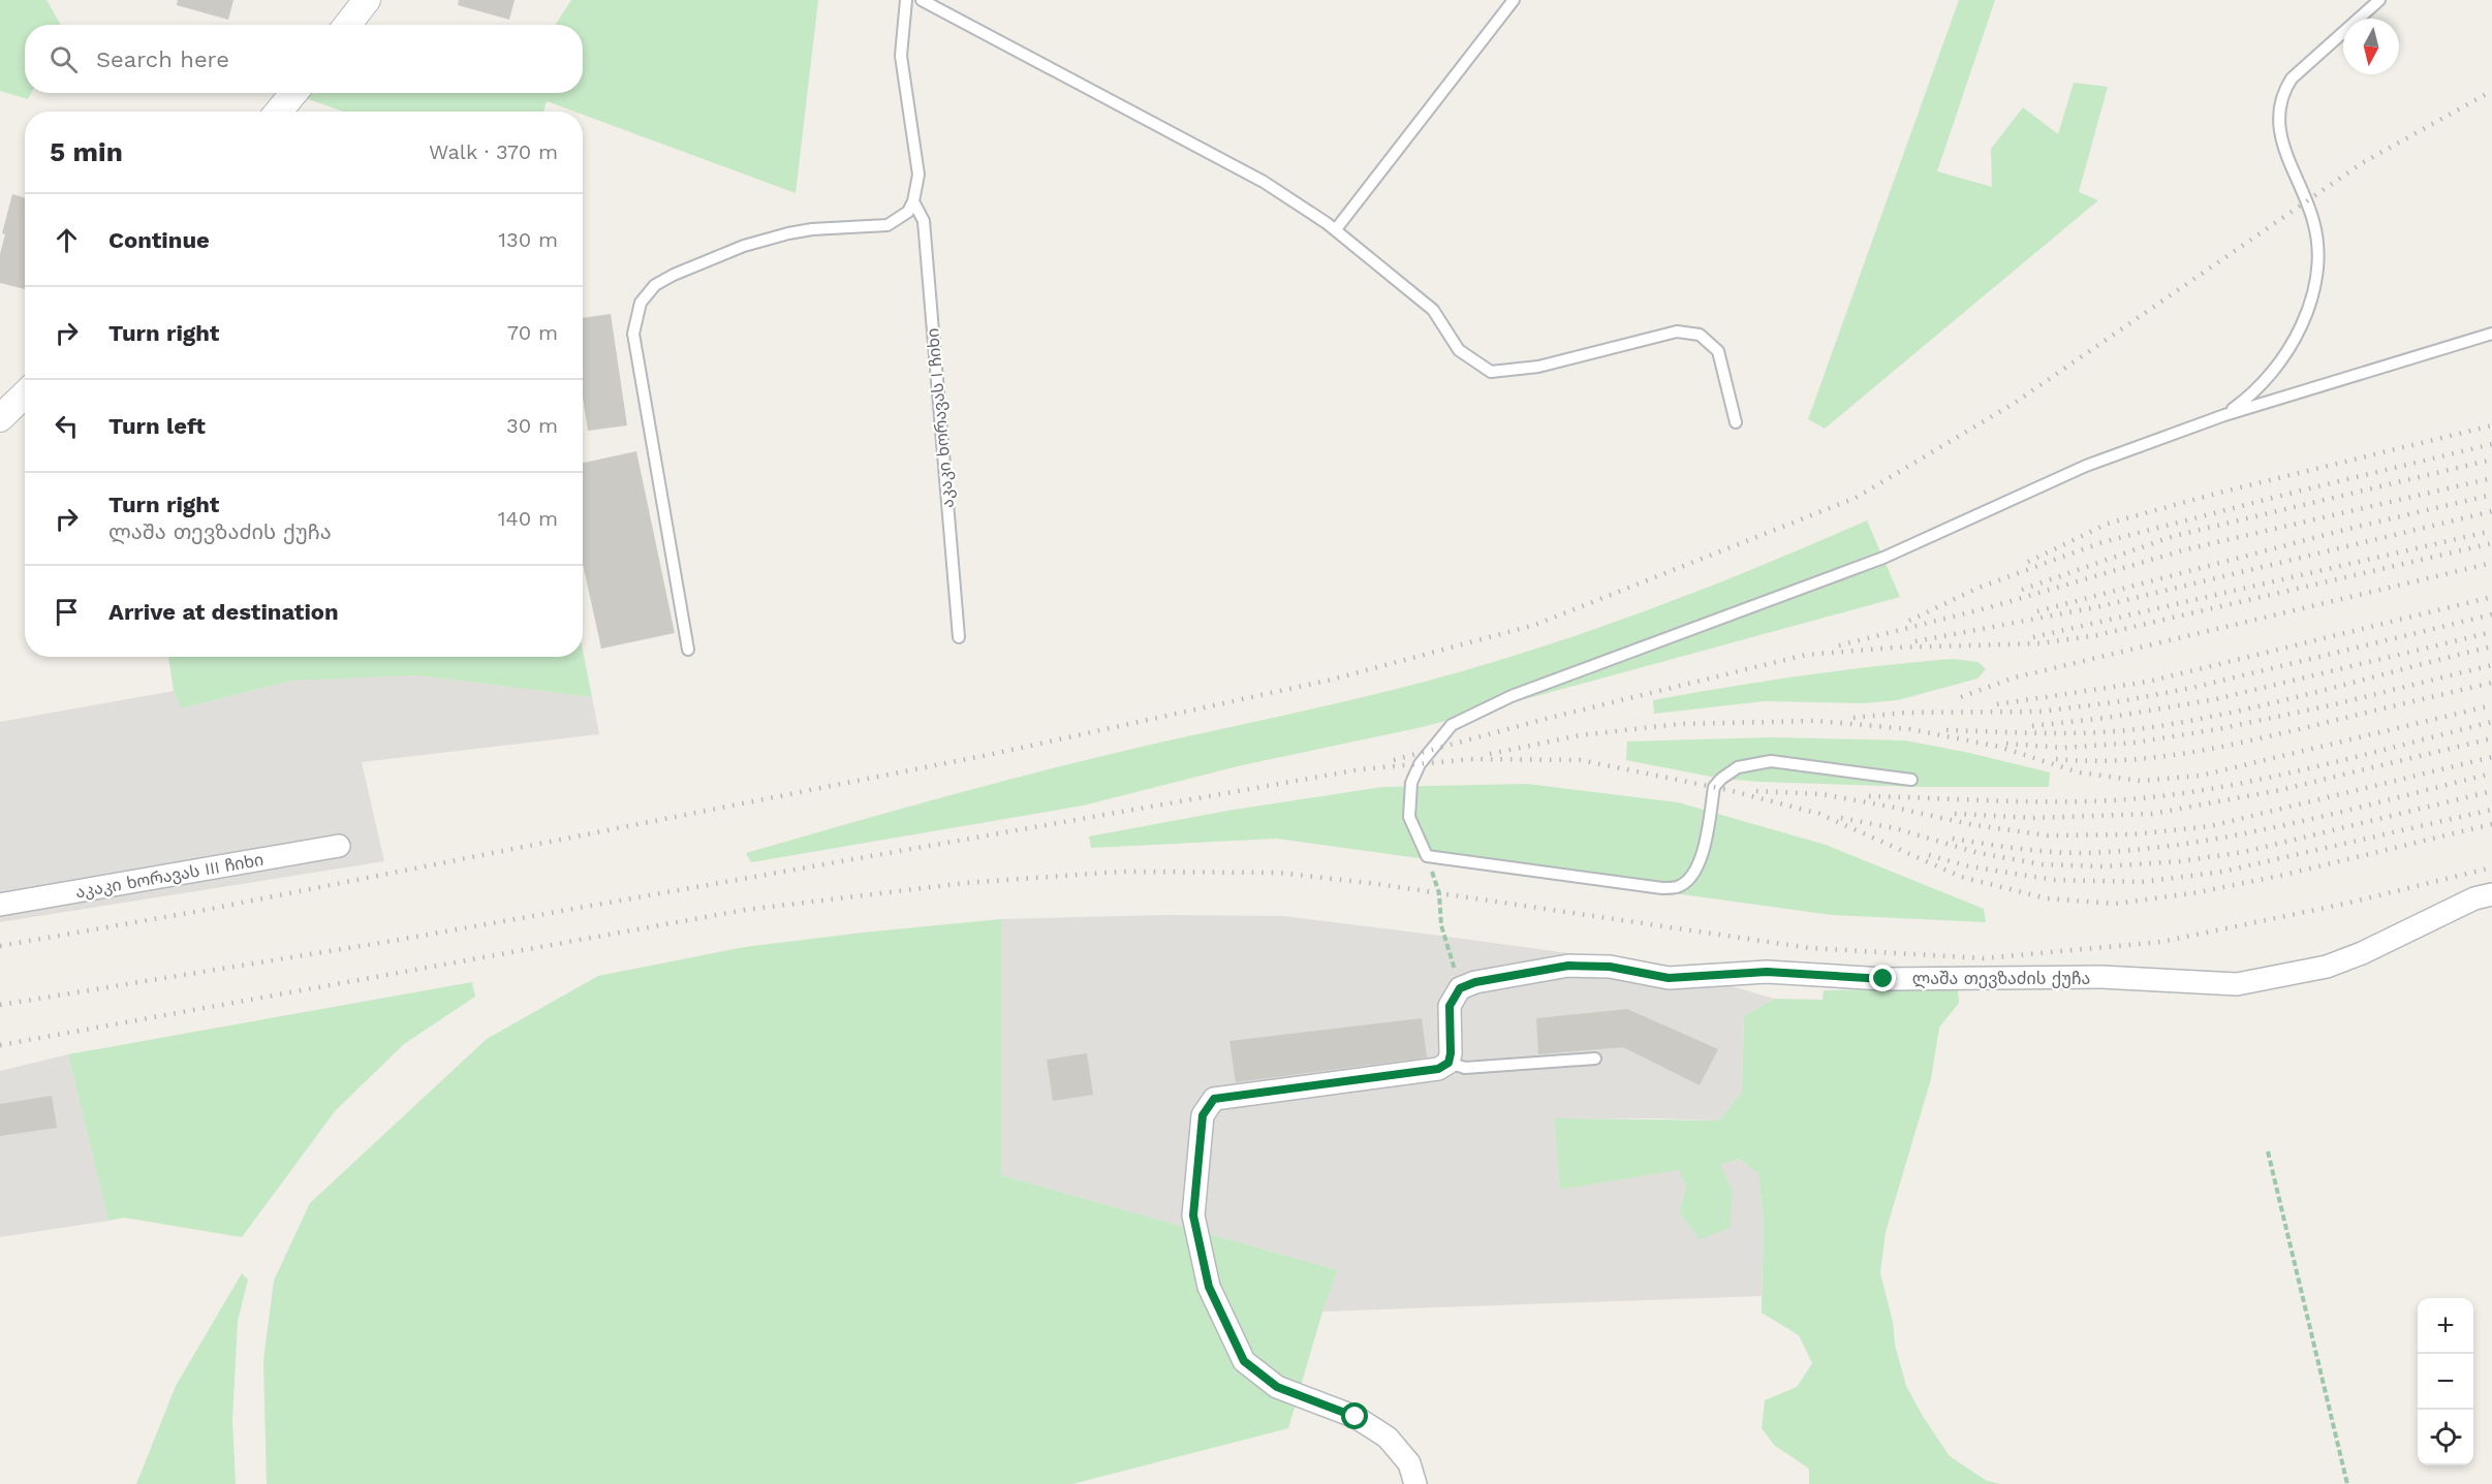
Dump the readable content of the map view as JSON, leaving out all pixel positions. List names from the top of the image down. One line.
{"streets":{"street":["აკაკი ხორავას III ჩიხი","ლაშა თევზაძის ქუჩა"],"lane":["აკაკი ხორავას I ჩიხი"]},"north":"bottom","page":{"search":"Search here","heading":["5 min","Walk · 370 m"],"list":[["Continue","130 m"],["Turn right","70 m"],["Turn left","30 m"],["Turn right","ლაშა თევზაძის ქუჩა","140 m"],"Arrive at destination"],"map_buttons":["+","−"]}}
